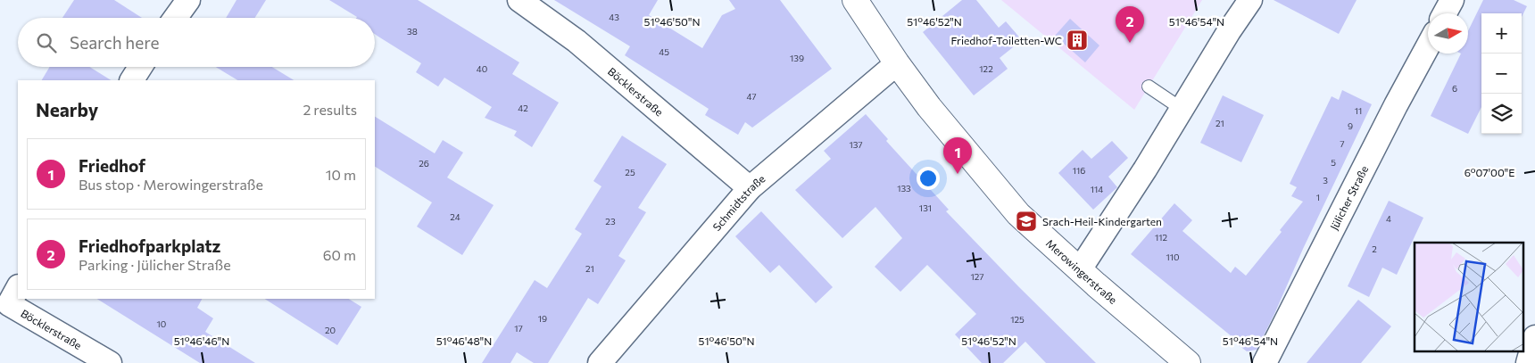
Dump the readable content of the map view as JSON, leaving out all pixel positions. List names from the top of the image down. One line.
{"streets":{"street":["Böcklerstraße","Jülicher Straße","Schmidtstraße","Merowingerstraße"]},"crossings":[["Böcklerstraße","Schmidtstraße"],["Schmidtstraße","Merowingerstraße"]],"places":{"building":["Friedhof-Toiletten-WC"],"school or university":["Srach-Heil-Kindergarten"]},"house_numbers":["43","38","45","139","40","122","6","47","42","11","21","9","7","137","5","26","116","25","3","133","114","1","131","24","4","23","112","2","110","21","127","19","125","10","17","20"],"north":"right","page":{"pins":["2","1"],"map_buttons":["+","−"],"search":"Search here","heading":["Nearby","2 results"],"list":[{"mark":"1","name":"Friedhof","note":"Bus stop · Merowingerstraße","value":"10 m"},{"mark":"2","name":"Friedhofparkplatz","note":"Parking · Jülicher Straße","value":"60 m"}]},"coordinates":["51°46'54\"N","51°46'50\"N","51°46'52\"N","6°07'00\"E","51°46'46\"N","51°46'48\"N"]}
